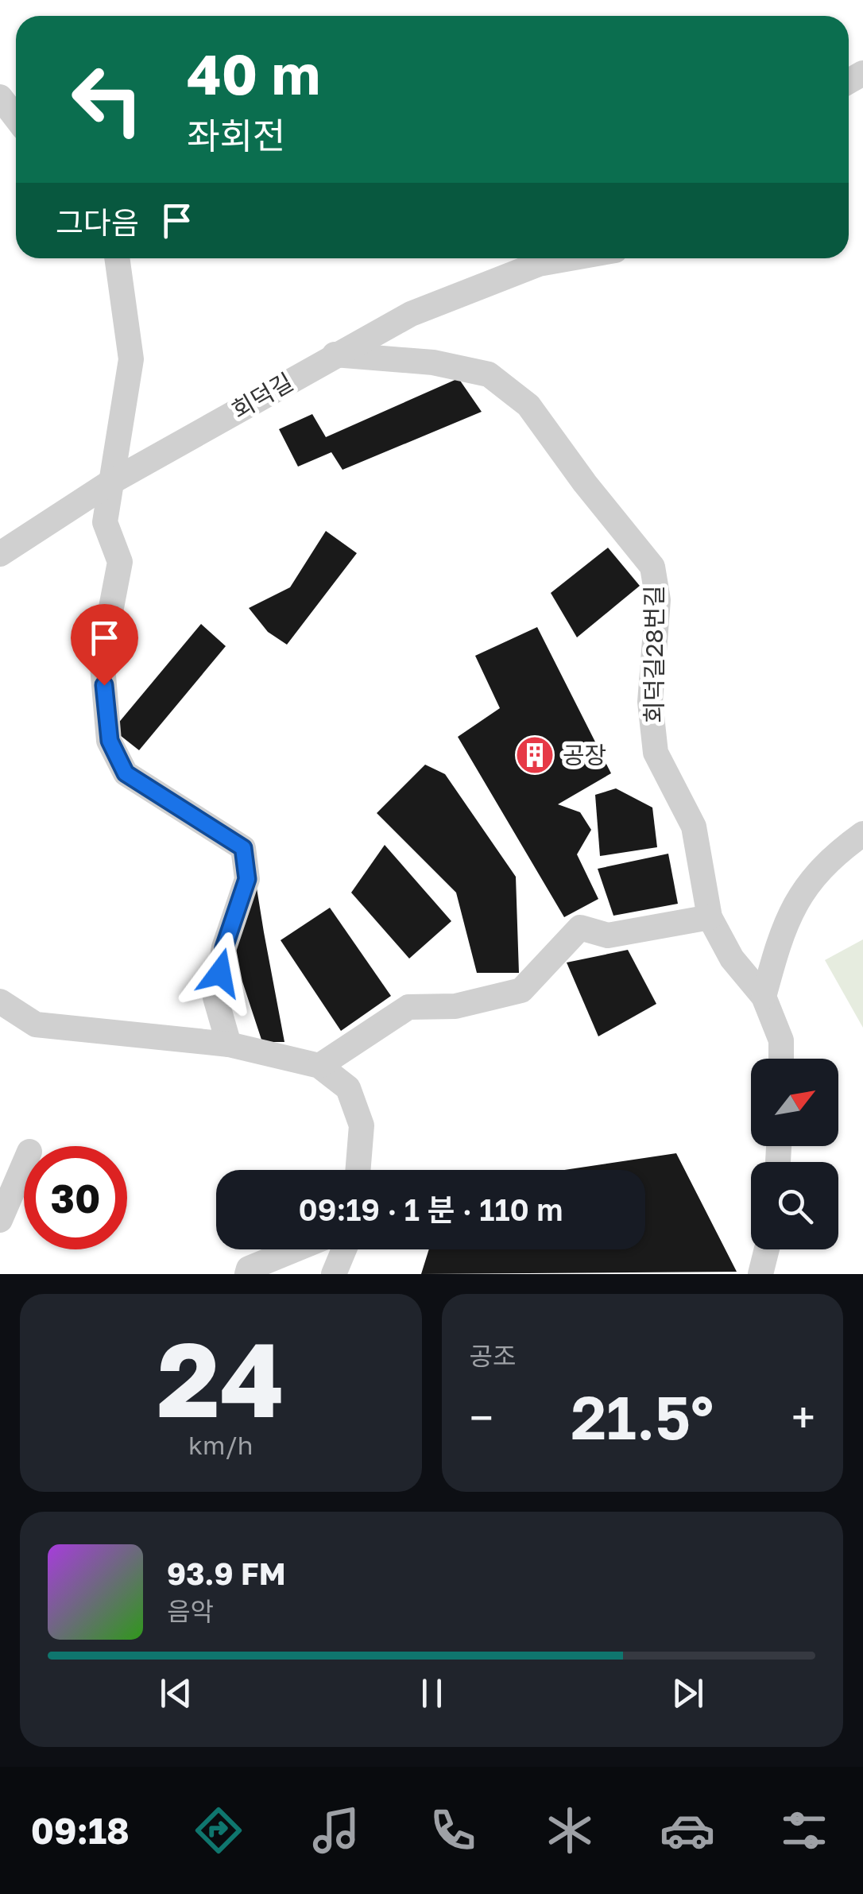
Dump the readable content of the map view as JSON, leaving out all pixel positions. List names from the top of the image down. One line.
{"streets":{"street":["회덕길","회덕길28번길"]},"crossings":[["회덕길","회덕길28번길"]],"places":{"building":["공장"]},"north":"top right","page":{"turn":["40 m","좌회전"],"then":"그다음","limit":"30","trip":"09:19 · 1 분 · 110 m","tile":[["24","km/h"],"공조"],"heat":["−","21.5°","+"],"song":["93.9 FM","음악"],"tabs":"09:18"}}
